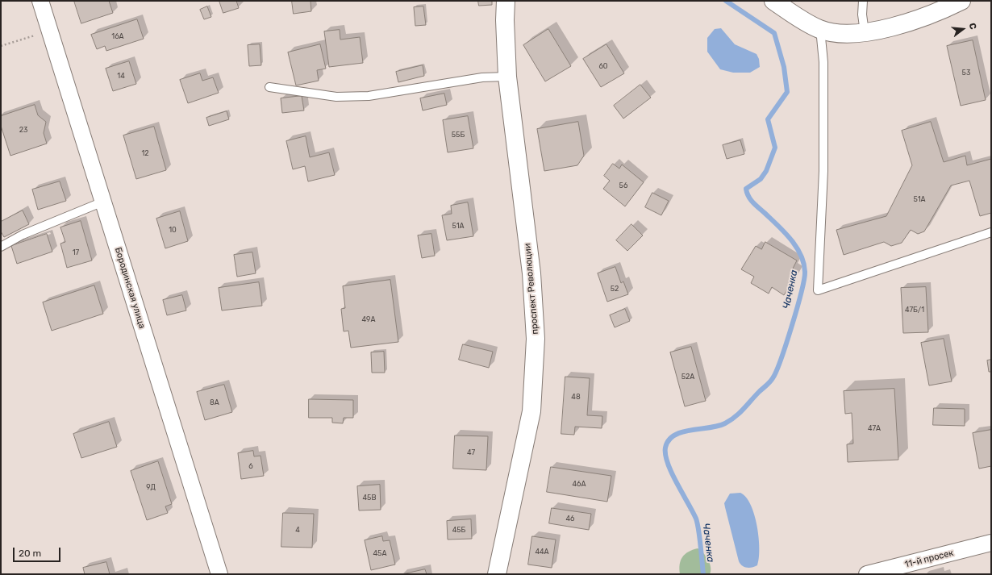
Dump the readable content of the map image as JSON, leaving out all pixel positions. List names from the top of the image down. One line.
{"streets":{"street":["Бородинская улица","проспект Революции","11-й просек"]},"water":["Чаченка"],"house_numbers":["16А","60","53","14","23","55Б","12","56","51А","51А","10","17","52","47Б/1","49А","52А","48","8А","47А","47","6","46А","9Д","45В","46","4","45Б","44А","45А"],"scale_bar":"20 m","north":"right"}
